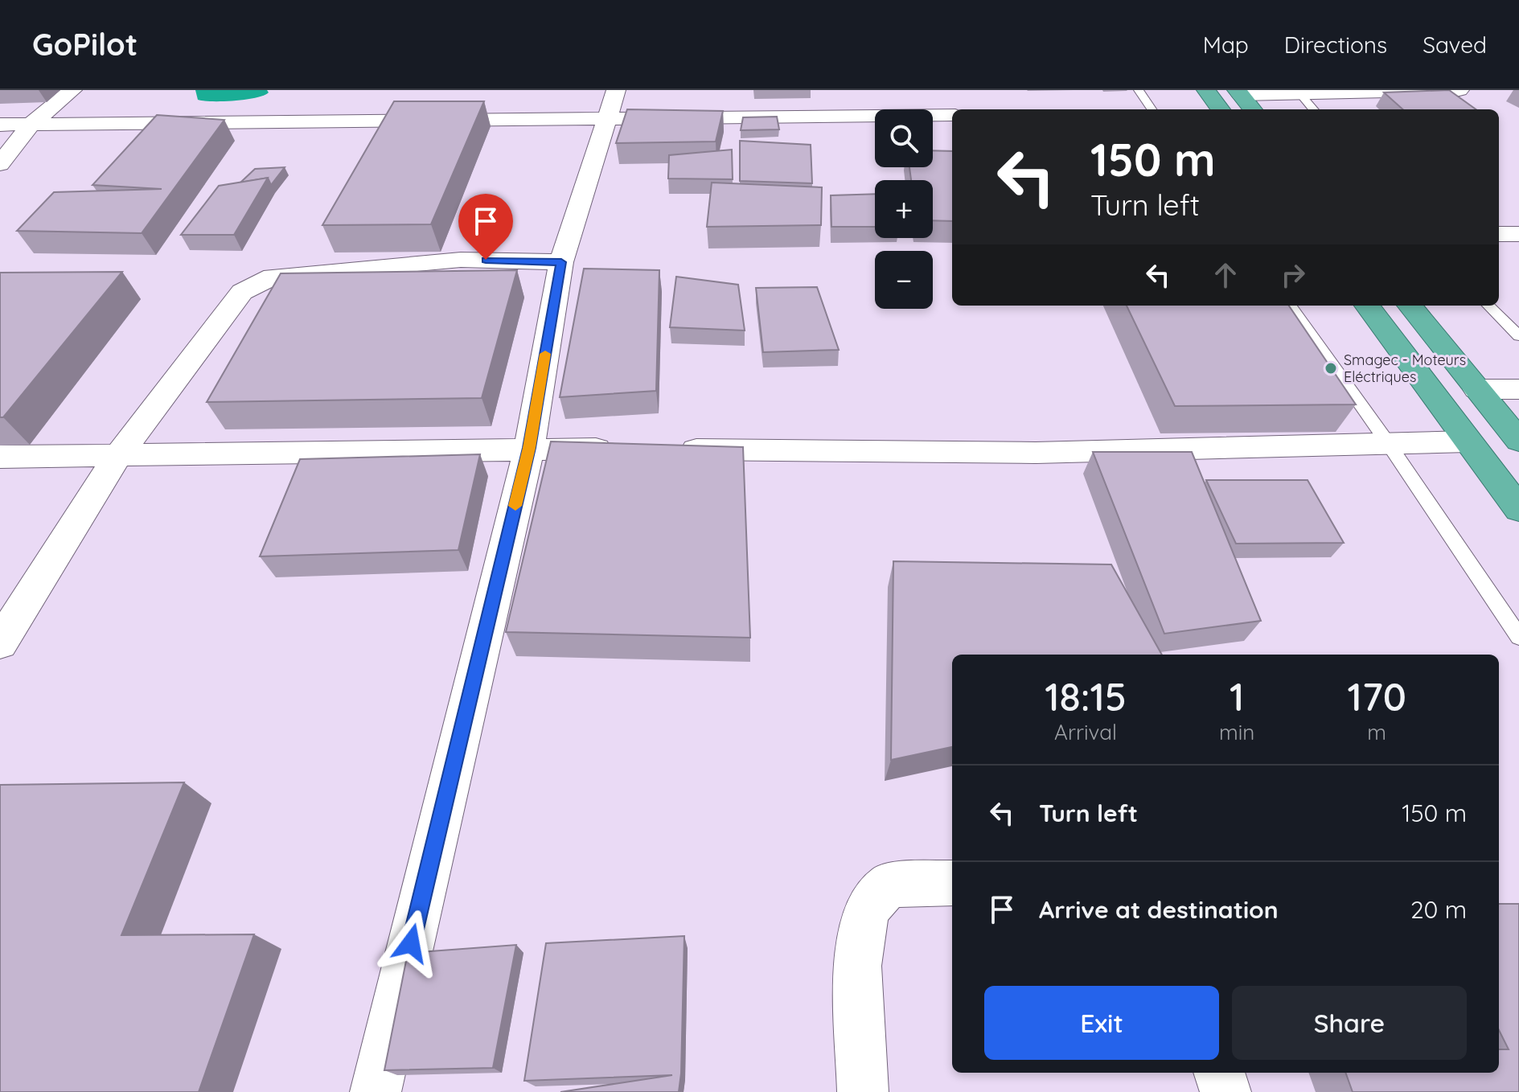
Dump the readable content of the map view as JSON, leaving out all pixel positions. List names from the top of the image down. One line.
{"places":["Smagec - Moteurs Eléctriques"],"page":{"header":"GoPilot","nav":["Map","Directions","Saved"],"map_buttons":["+","−"],"turn":["150 m","Turn left"],"eta":["18:15","Arrival","1","min","170","m"],"list":[{"name":"Turn left","value":"150 m"},{"name":"Arrive at destination","value":"20 m"}],"buttons":["Exit","Share"]}}
